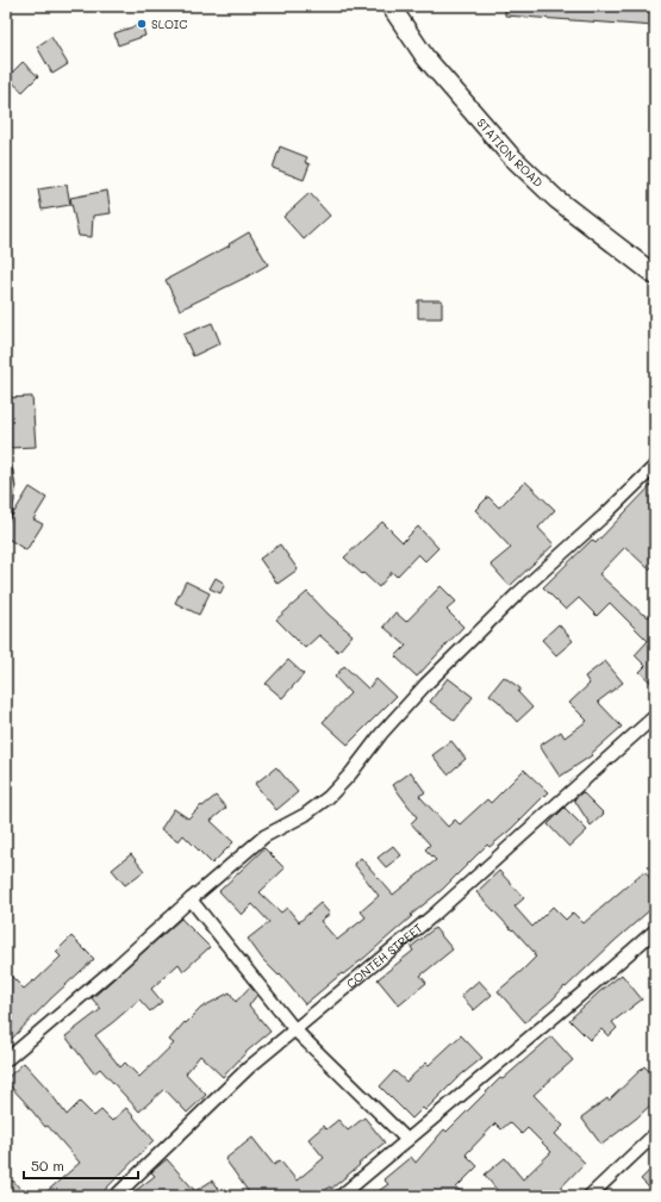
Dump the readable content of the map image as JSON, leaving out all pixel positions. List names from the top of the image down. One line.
{"streets":{"main road":["STATION ROAD"],"street":["CONTEH STREET"]},"places":["SLOIC"],"scale_bar":"50 m"}
